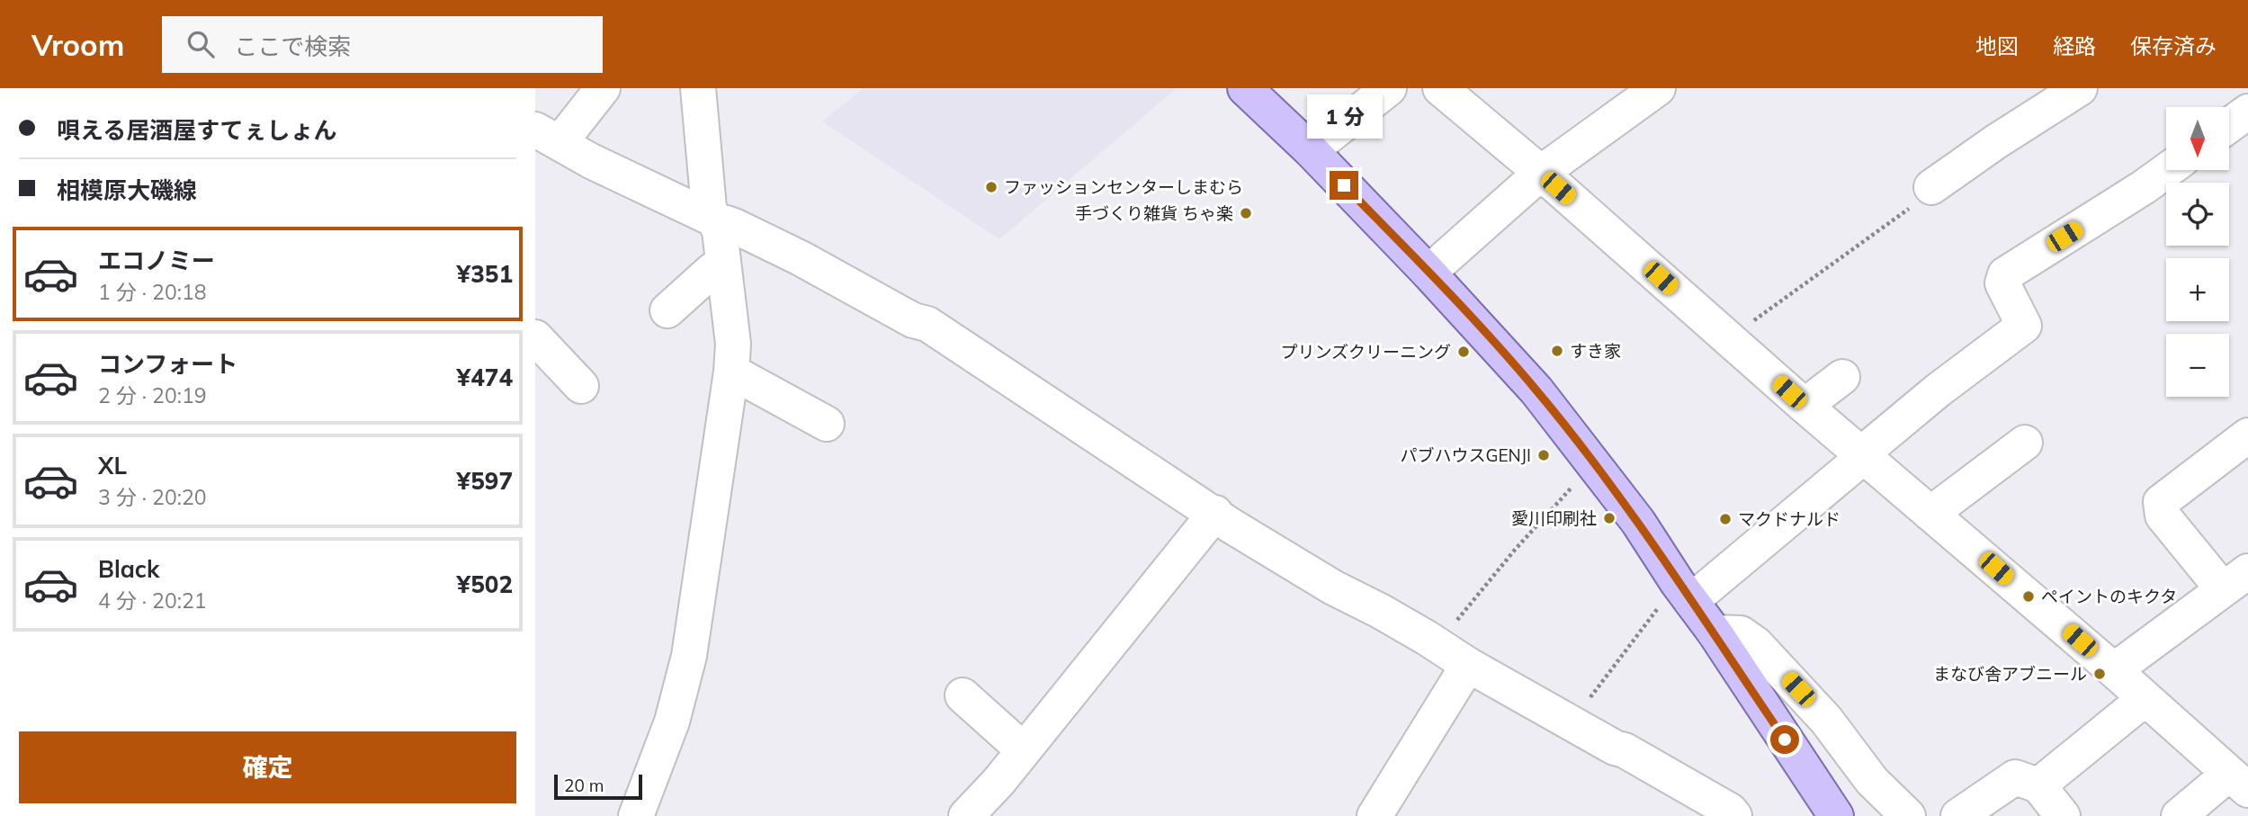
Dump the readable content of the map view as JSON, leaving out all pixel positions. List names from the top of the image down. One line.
{"places":["ファッションセンターしまむら","手づくり雑貨 ちゃ楽","すき家","プリンズクリーニング","パブハウスGENJI","愛川印刷社","マクドナルド","ペイントのキクタ","まなび舎アブニール"],"scale_bar":"20 m","north":"bottom","page":{"header":"Vroom","search":"ここで検索","nav":["地図","経路","保存済み"],"banner":["唄える居酒屋すてぇしょん","相模原大磯線"],"bubble":"1 分","map_buttons":["+","−"],"list":[{"name":"エコノミー","note":"1 分 · 20:18","value":"¥351"},{"name":"コンフォート","note":"2 分 · 20:19","value":"¥474"},{"name":"XL","note":"3 分 · 20:20","value":"¥597"},{"name":"Black","note":"4 分 · 20:21","value":"¥502"}],"buttons":"確定","scale":"20 m"}}
